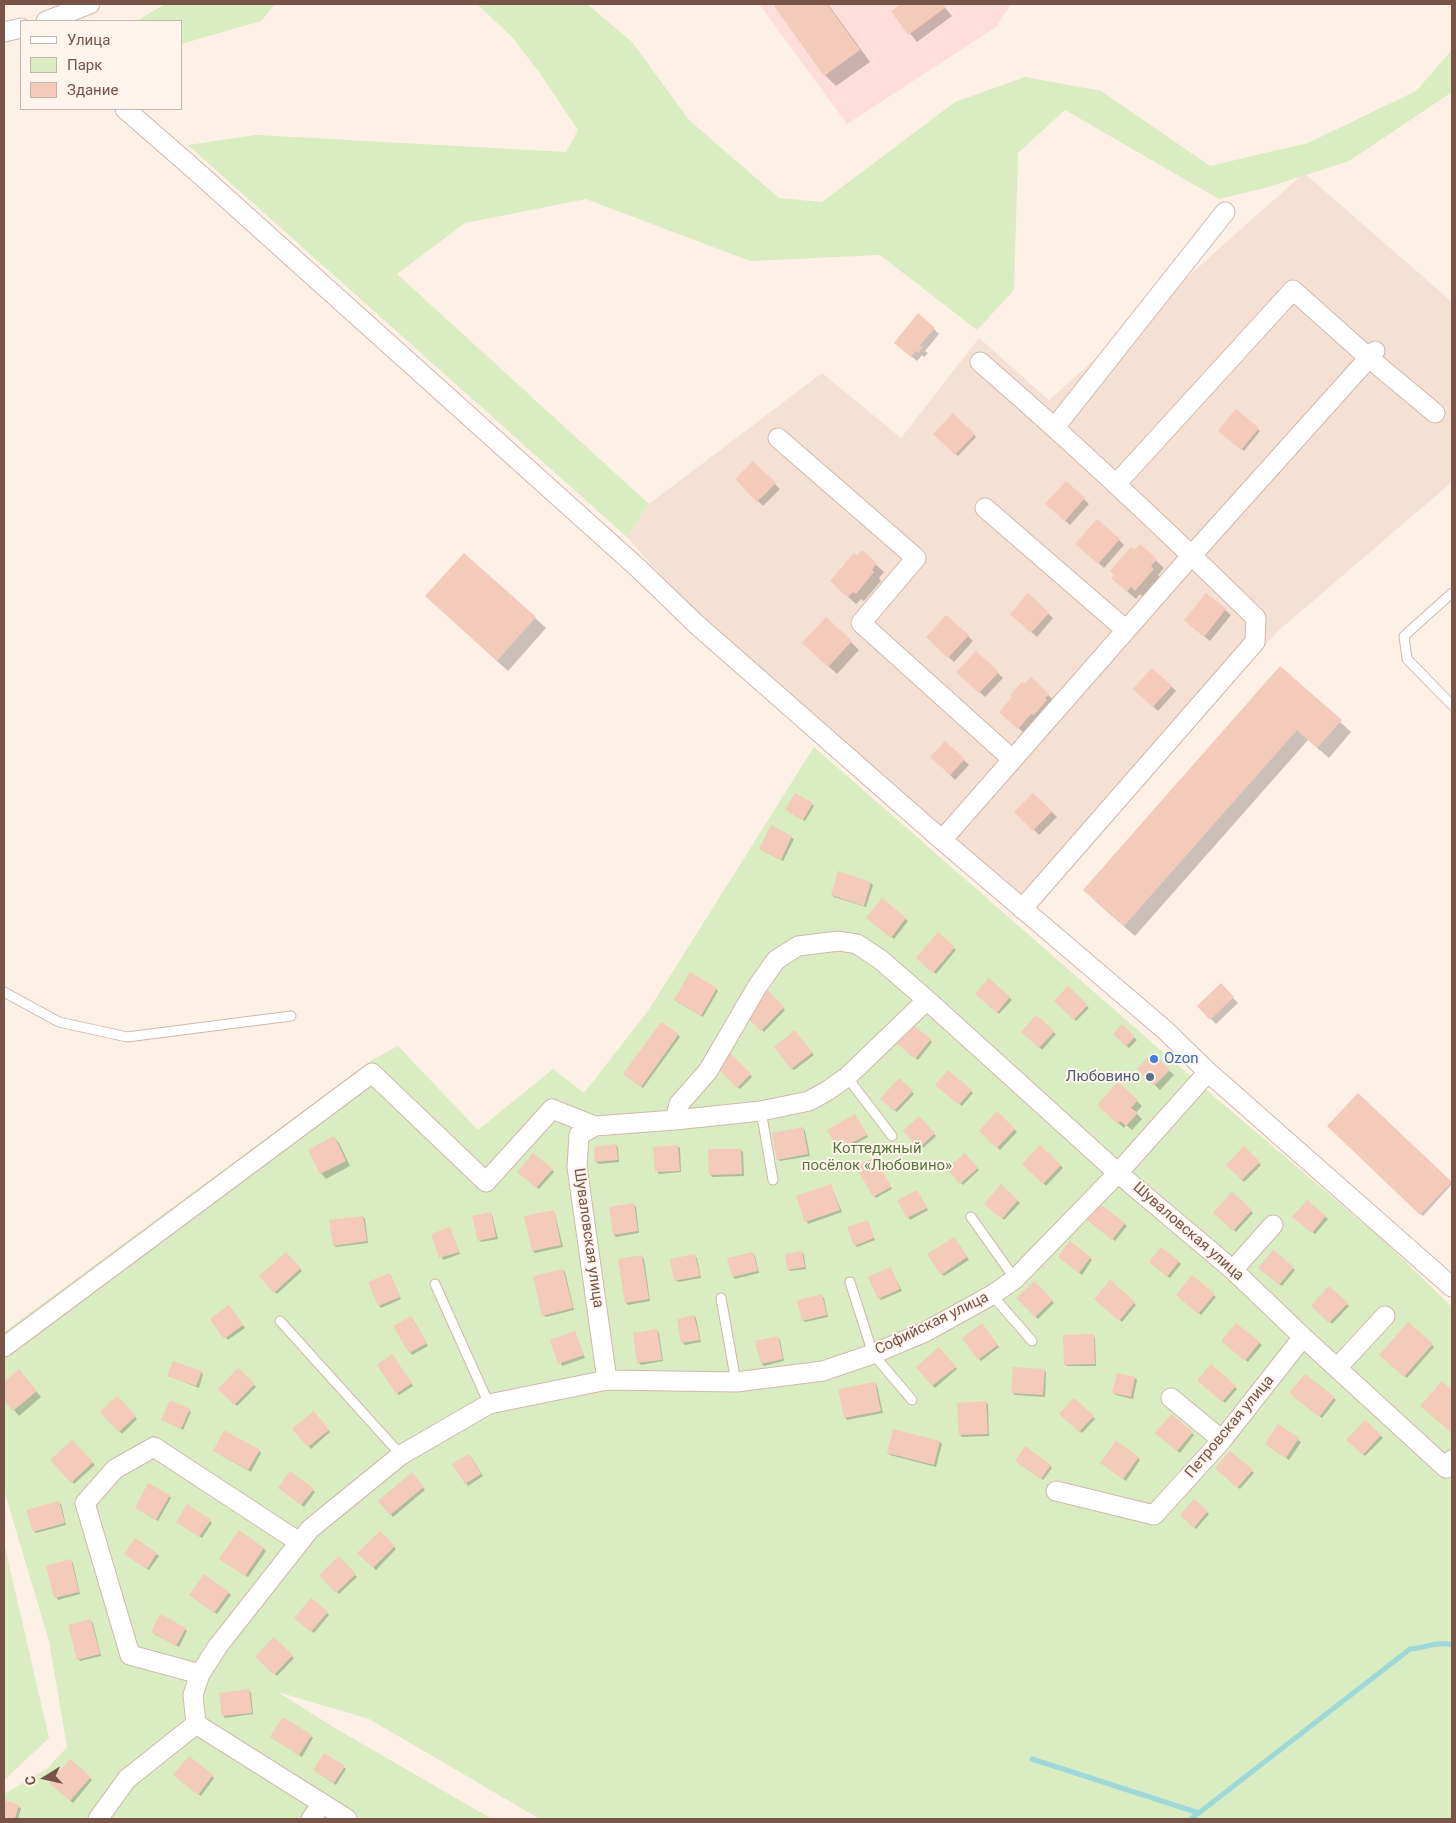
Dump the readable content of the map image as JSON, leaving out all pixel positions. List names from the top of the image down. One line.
{"streets":{"street":["Шуваловская улица","Софийская улица","Петровская улица"]},"crossings":[["Шуваловская улица","Софийская улица"],["Шуваловская улица","Петровская улица"]],"parks":["Коттеджный посёлок «Любовино»"],"places":["Ozon","Любовино"],"legend":["Улица","Парк","Здание"],"north":"left"}
